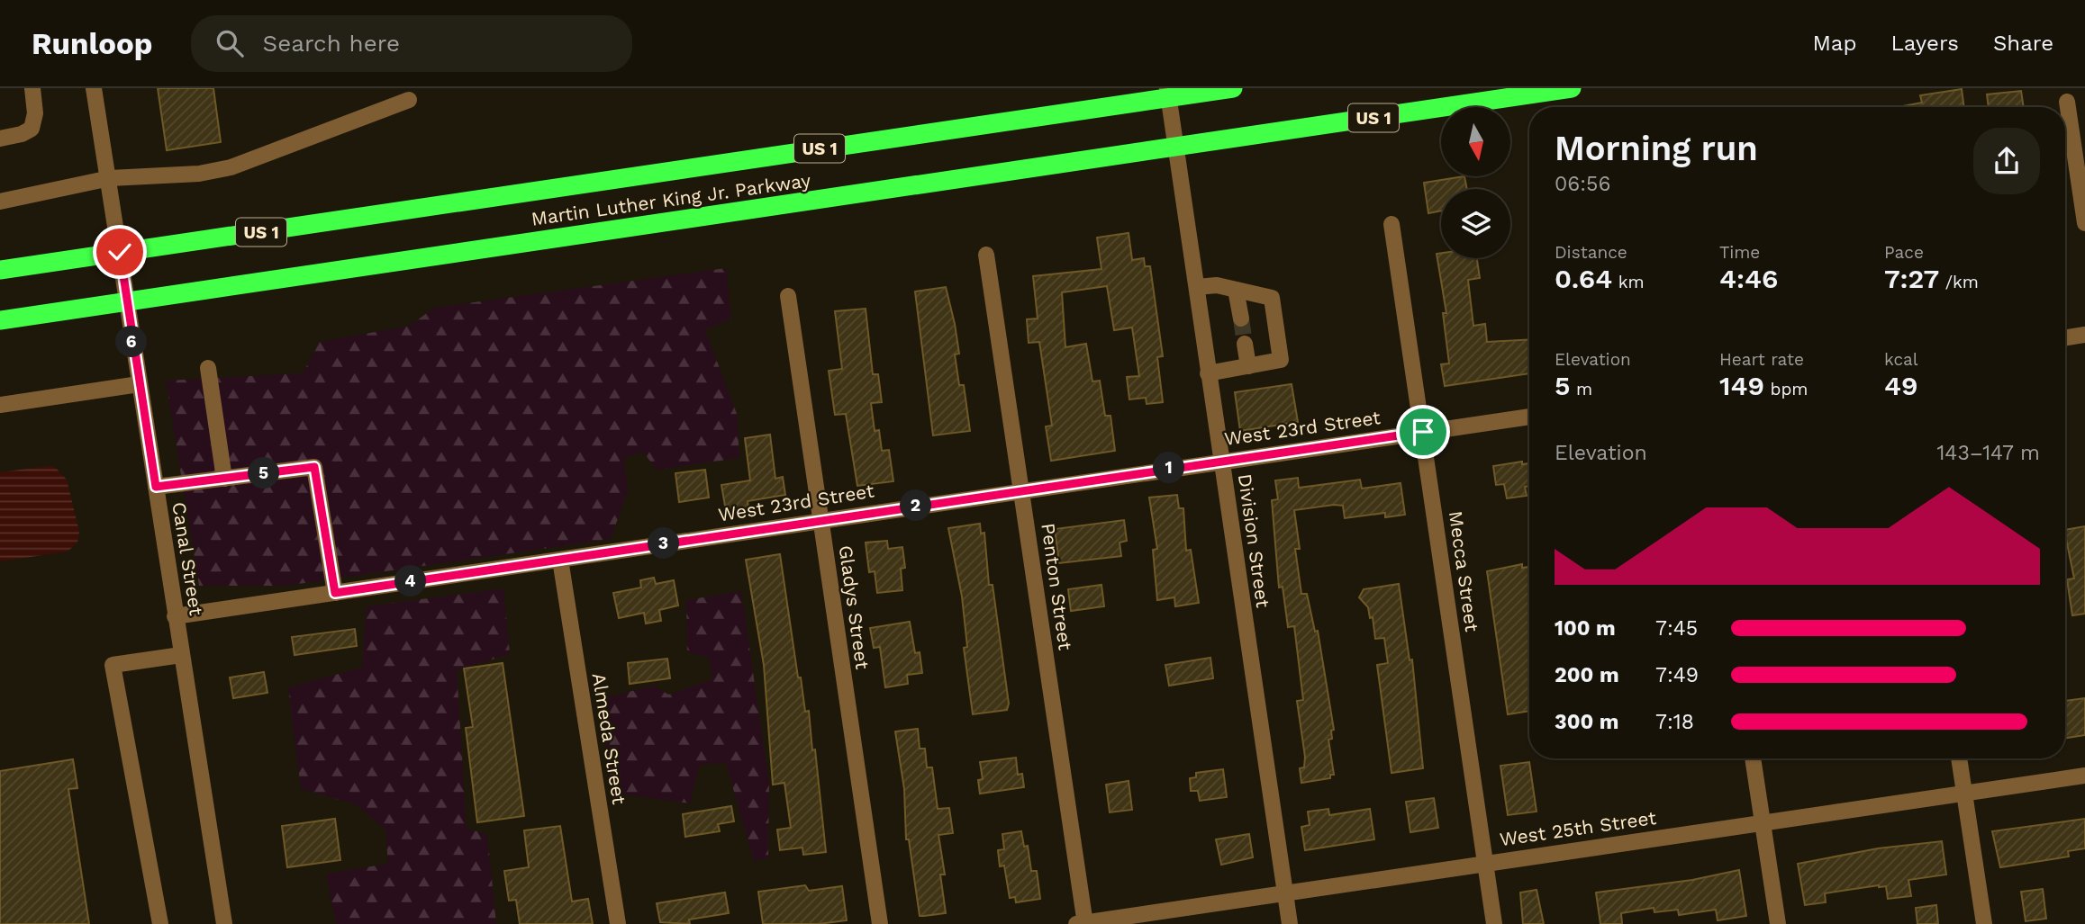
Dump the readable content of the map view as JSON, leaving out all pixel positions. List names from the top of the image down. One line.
{"streets":{"highway":["US 1","Martin Luther King Jr. Parkway"],"street":["West 23rd Street","Division Street","Canal Street","Mecca Street","Penton Street","Gladys Street","Almeda Street","West 25th Street"]},"crossings":[["Martin Luther King Jr. Parkway","Division Street"],["Martin Luther King Jr. Parkway","Canal Street"],["West 23rd Street","Division Street"],["West 23rd Street","Canal Street"],["West 23rd Street","Mecca Street"],["West 23rd Street","Penton Street"],["West 23rd Street","Gladys Street"],["West 23rd Street","Almeda Street"],["Division Street","West 25th Street"],["Mecca Street","West 25th Street"],["Penton Street","West 25th Street"]],"north":"bottom","page":{"header":"Runloop","search":"Search here","nav":["Map","Layers","Share"],"heading":["Morning run","06:56"],"stats":[["Distance","0.64 km"],["Time","4:46"],["Pace","7:27 /km"],["Elevation","5 m"],["Heart rate","149 bpm"],["kcal","49"]],"pins":["6","1","5","2","3","4"],"chart":["Elevation","143–147 m"],"list":[{"name":"100 m","note":"7:45"},{"name":"200 m","note":"7:49"},{"name":"300 m","note":"7:18"}]}}
